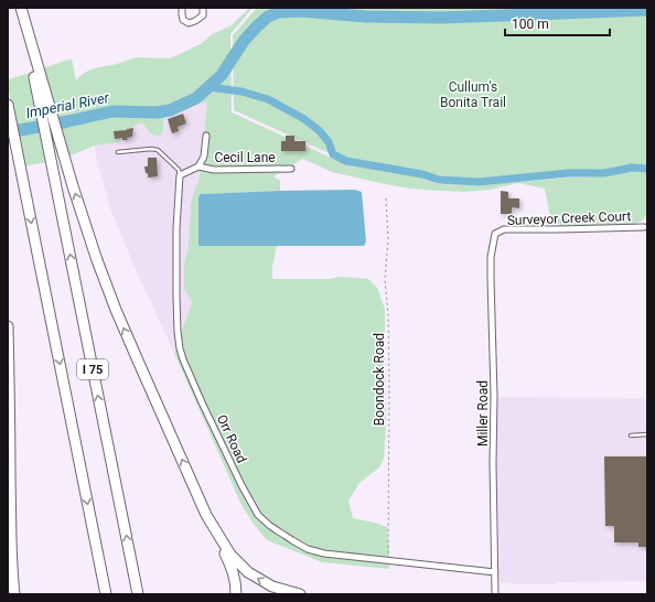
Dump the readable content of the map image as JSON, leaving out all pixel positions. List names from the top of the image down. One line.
{"streets":{"highway":["I 75"],"street":["Cecil Lane","Surveyor Creek Court","Miller Road","Orr Road"],"path":["Boondock Road"]},"crossings":[["Surveyor Creek Court","Miller Road"],["Boondock Road","Orr Road"],["Miller Road","Orr Road"]],"water":["Imperial River"],"parks":["Cullum's Bonita Trail"],"scale_bar":"100 m"}
